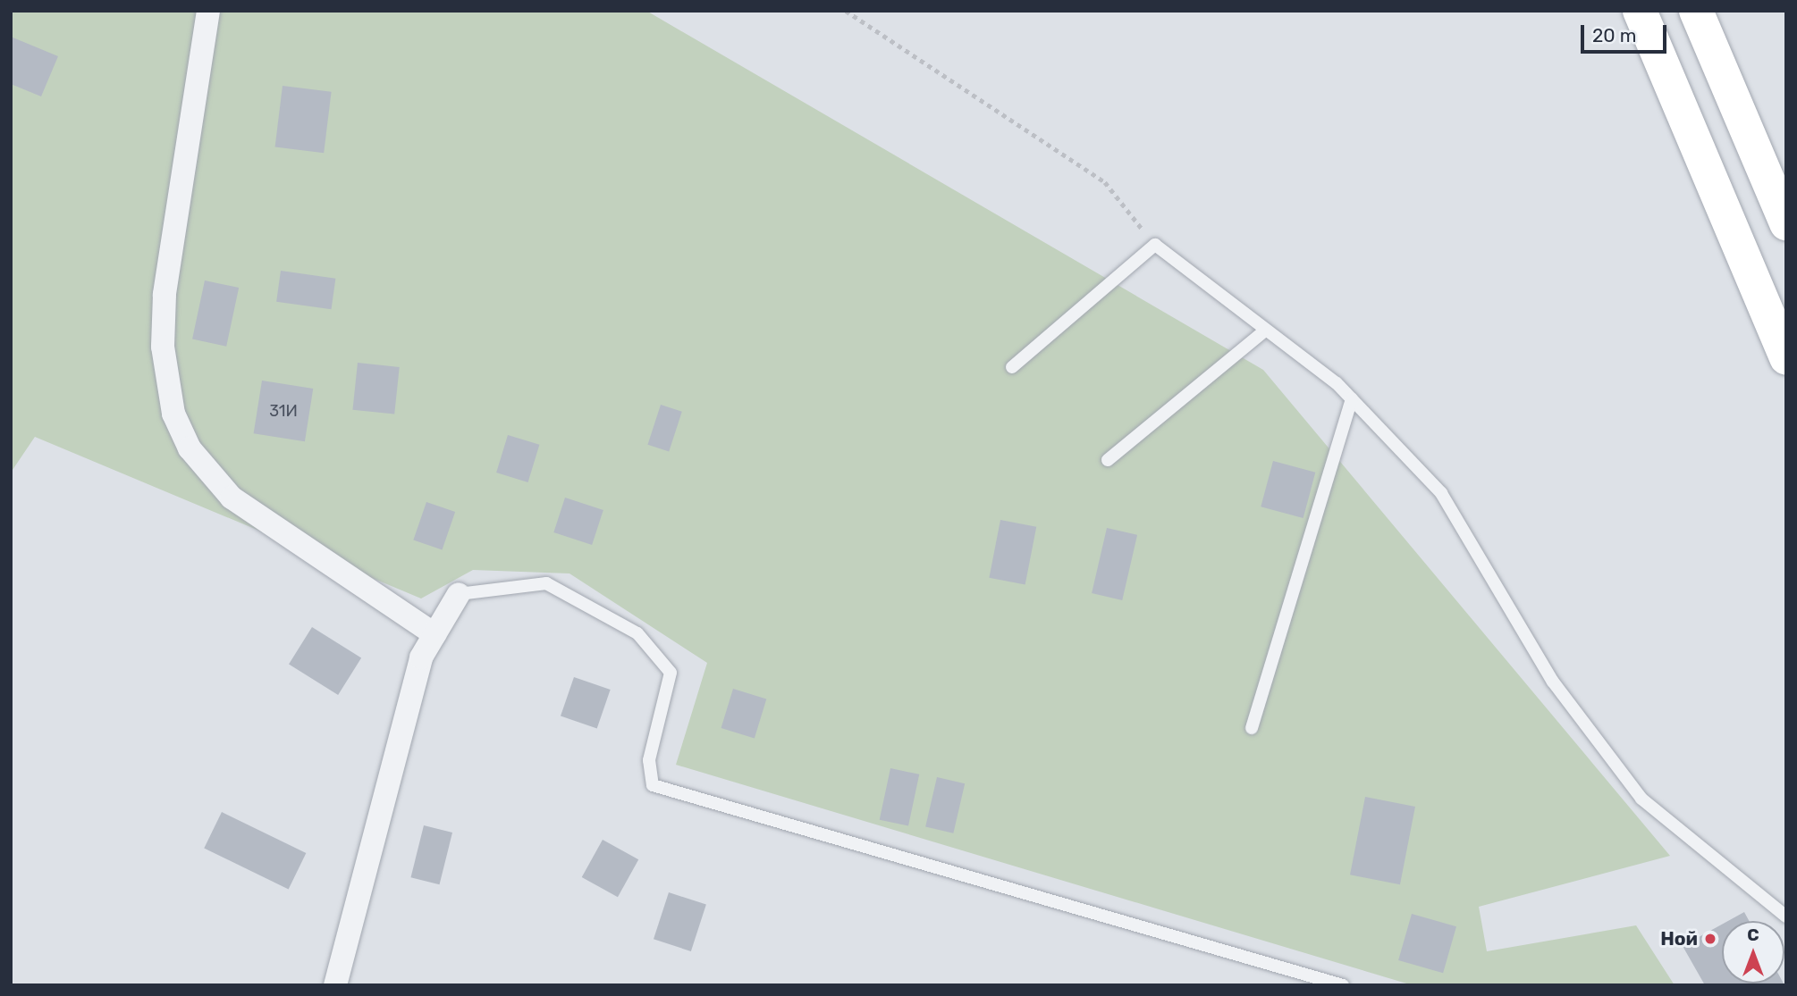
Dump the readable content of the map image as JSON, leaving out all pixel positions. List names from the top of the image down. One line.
{"places":["Ной"],"house_numbers":["31И"],"scale_bar":"20 m","north":"top"}
